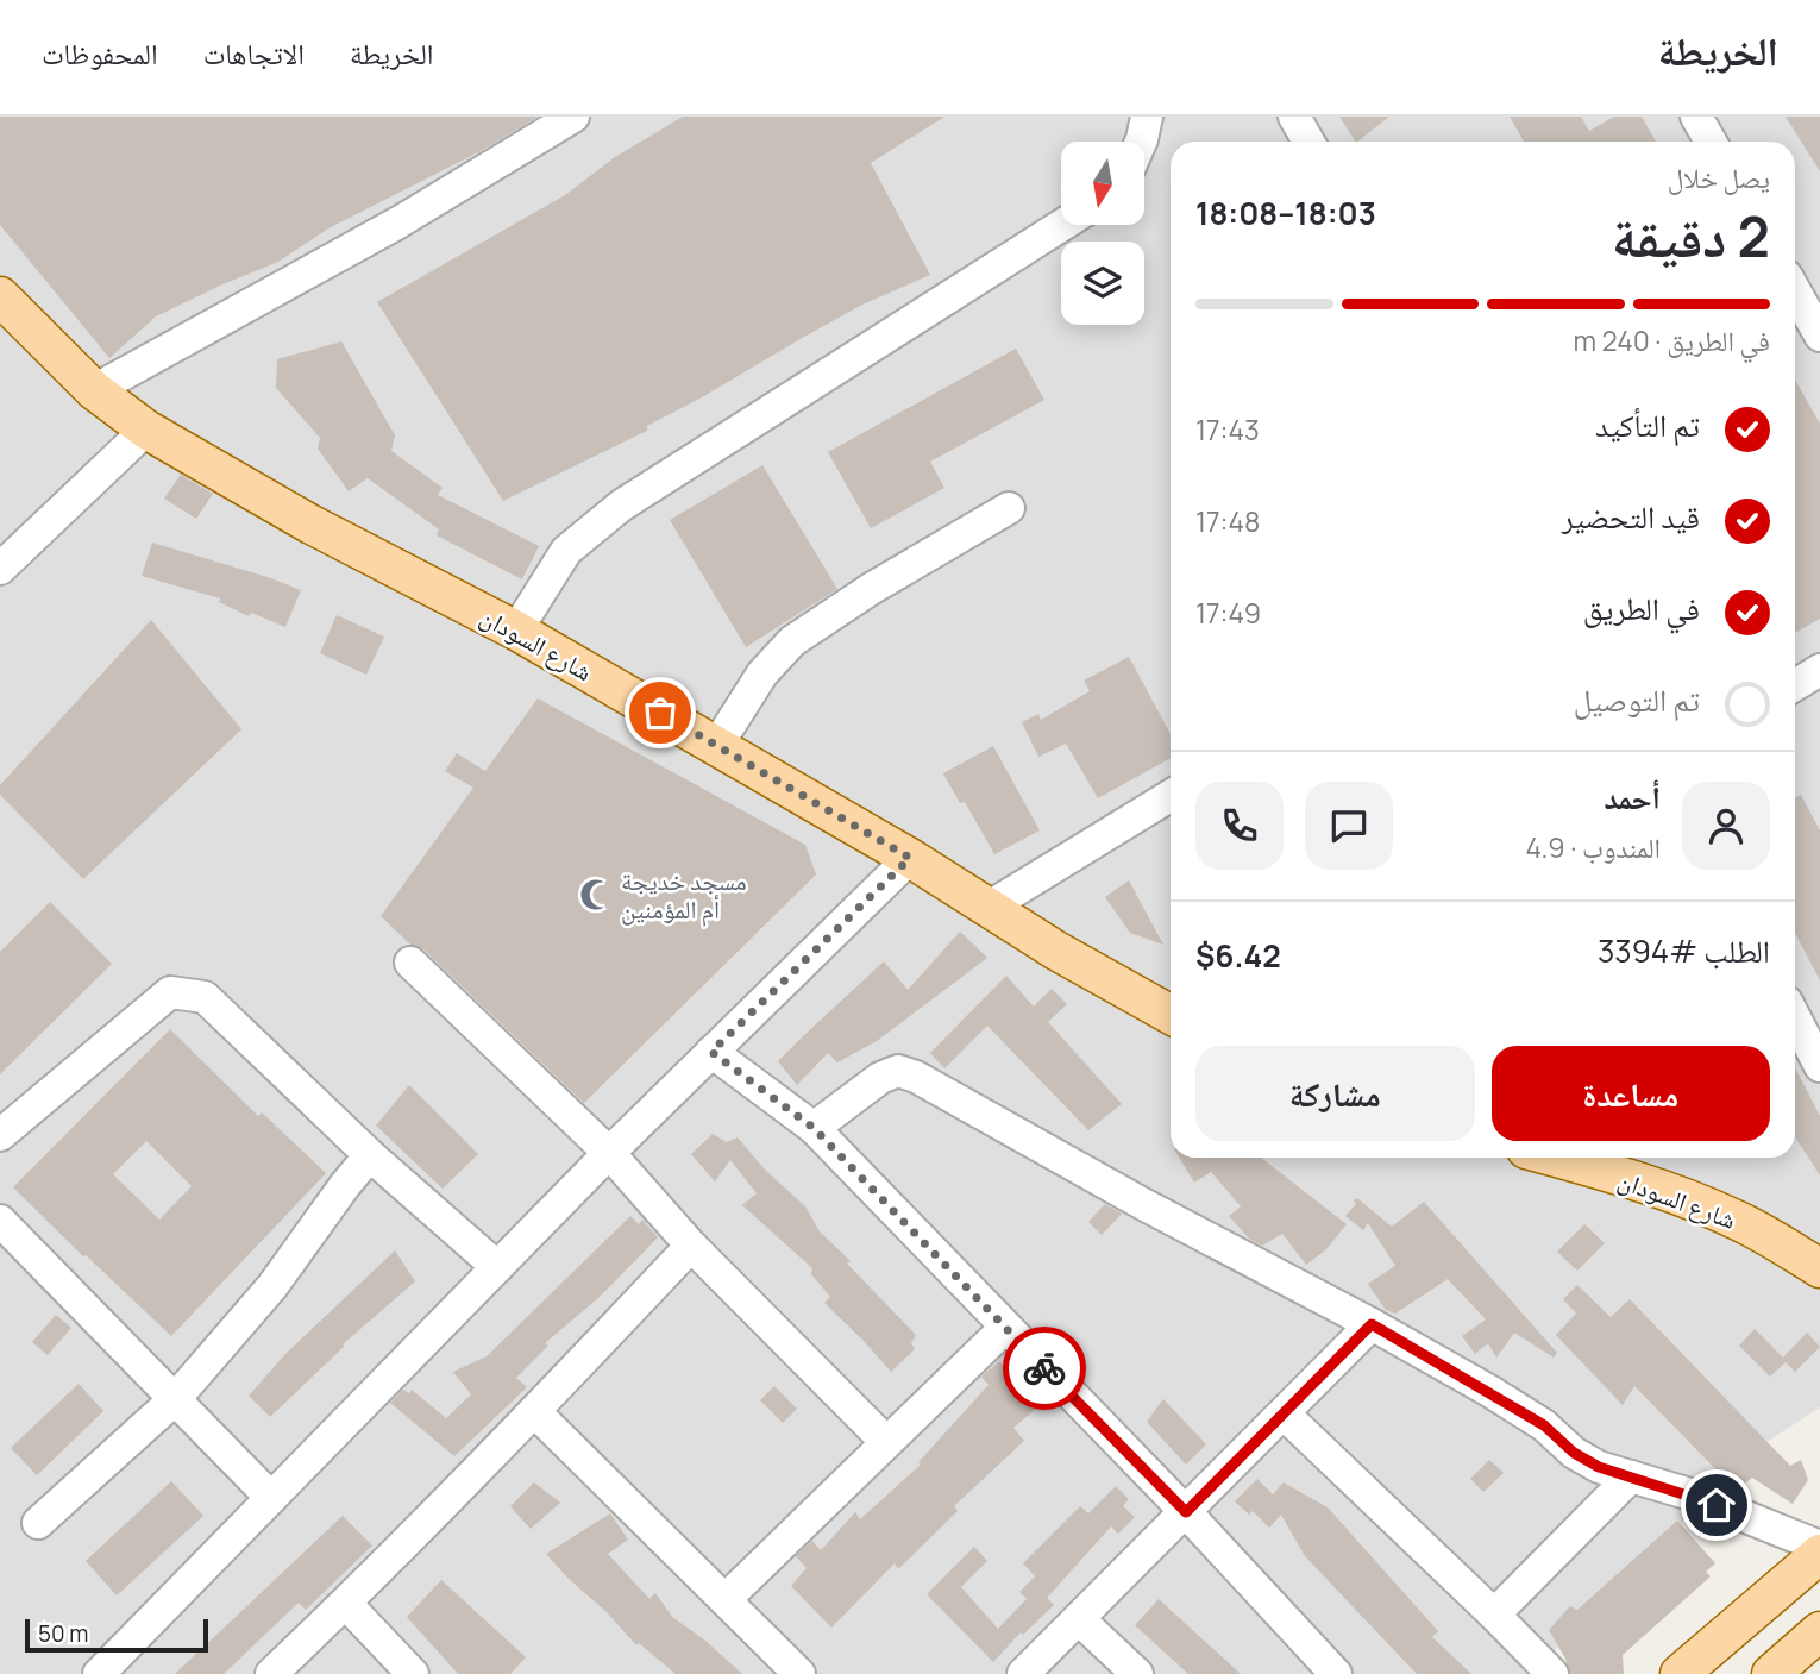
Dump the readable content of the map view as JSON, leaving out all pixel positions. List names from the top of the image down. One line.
{"streets":{"main road":["شارع السودان"]},"places":{"mosque":["مسجد خديجة أم المؤمنين"]},"scale_bar":"50 m","north":"bottom","page":{"header":"الخريطة","nav":["الخريطة","الاتجاهات","المحفوظات"],"heading":["2 دقيقة","يصل خلال","18:03–18:08"],"panel":["أحمد","المندوب · 4.9","الطلب #3394","$6.42"],"bar":"في الطريق · 240 m","list":[["تم التأكيد","17:43"],["قيد التحضير","17:48"],["في الطريق","17:49"],"تم التوصيل"],"buttons":["مساعدة","مشاركة"],"scale":"50 m"}}
